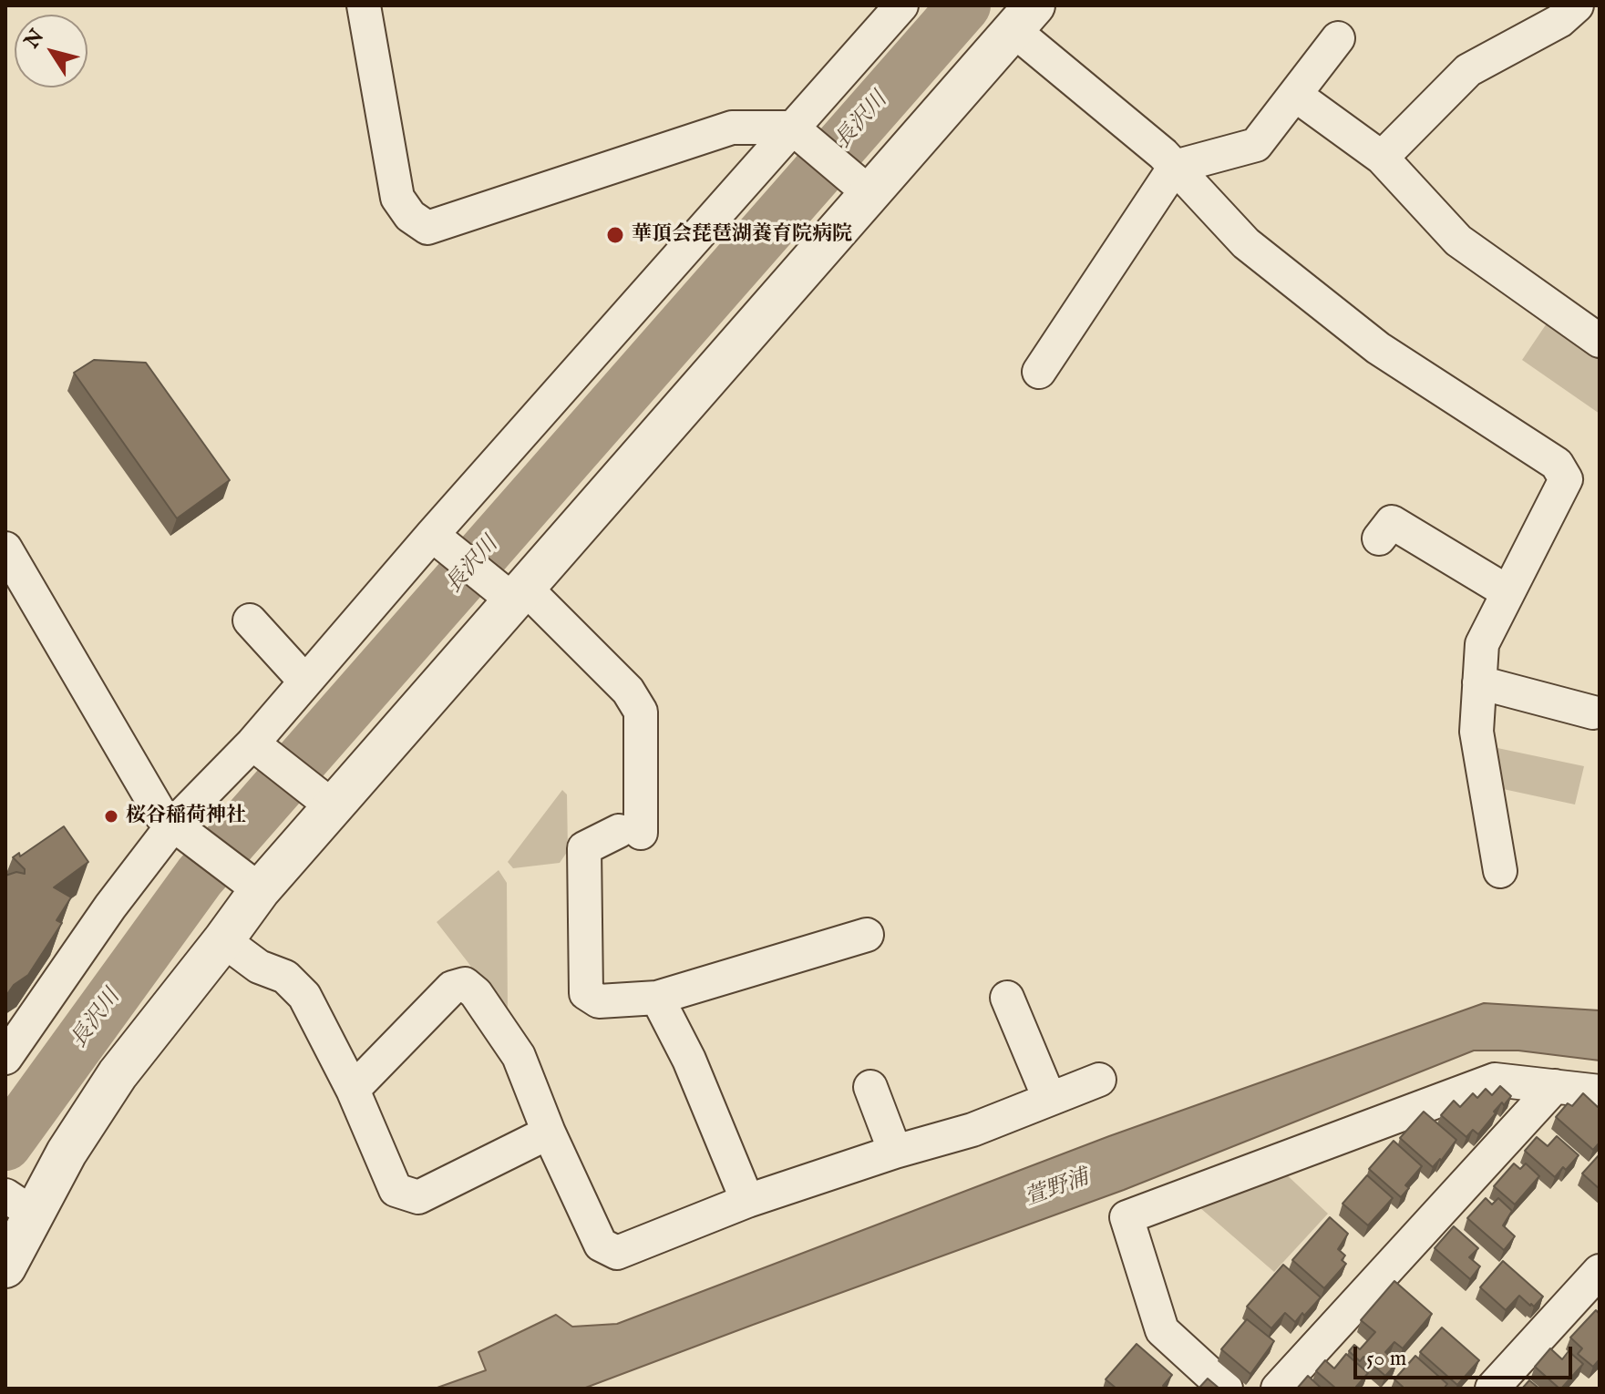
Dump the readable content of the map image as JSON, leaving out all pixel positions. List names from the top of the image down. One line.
{"water":["長沢川","萱野浦"],"places":["華頂会琵琶湖養育院病院","桜谷稲荷神社"],"scale_bar":"50 m","north":"top left"}
